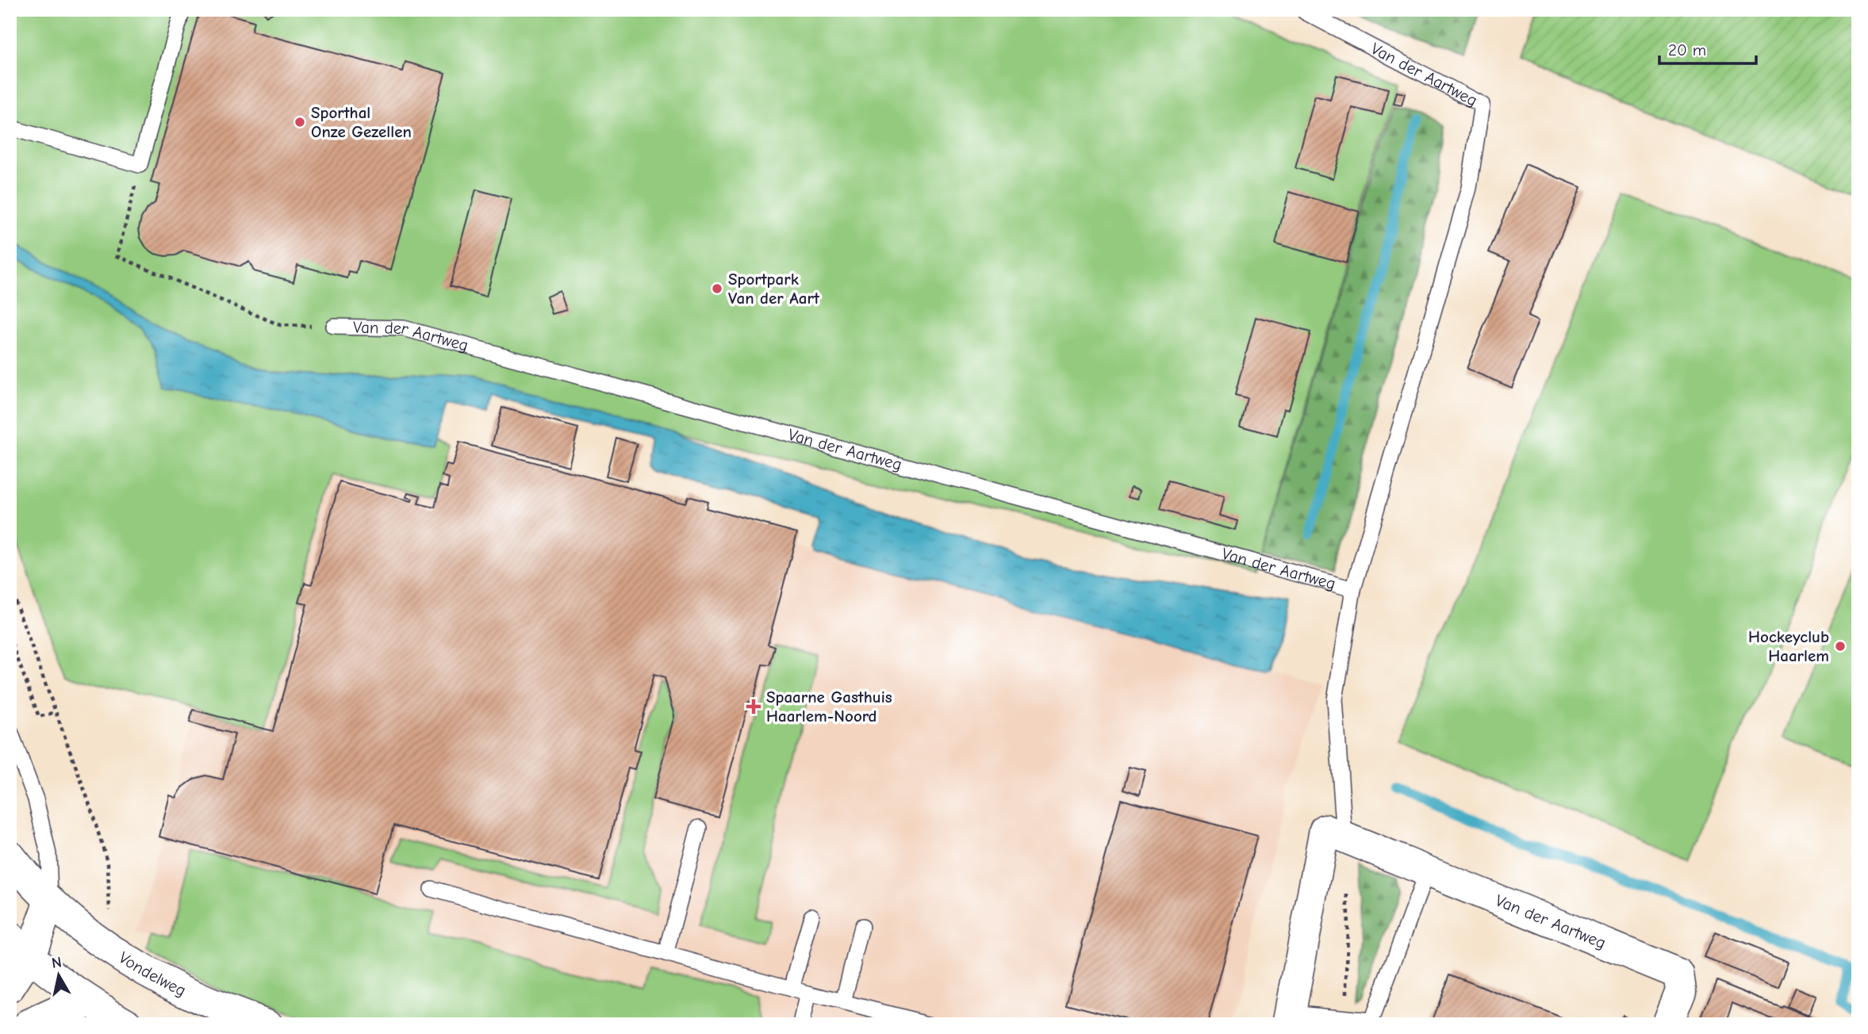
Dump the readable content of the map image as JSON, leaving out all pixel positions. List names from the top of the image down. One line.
{"streets":{"street":["Van der Aartweg","Vondelweg"]},"places":{"other":["Sporthal Onze Gezellen","Sportpark Van der Aart","Hockeyclub Haarlem"],"health":["Spaarne Gasthuis Haarlem-Noord"]},"scale_bar":"20 m","north":"top"}
